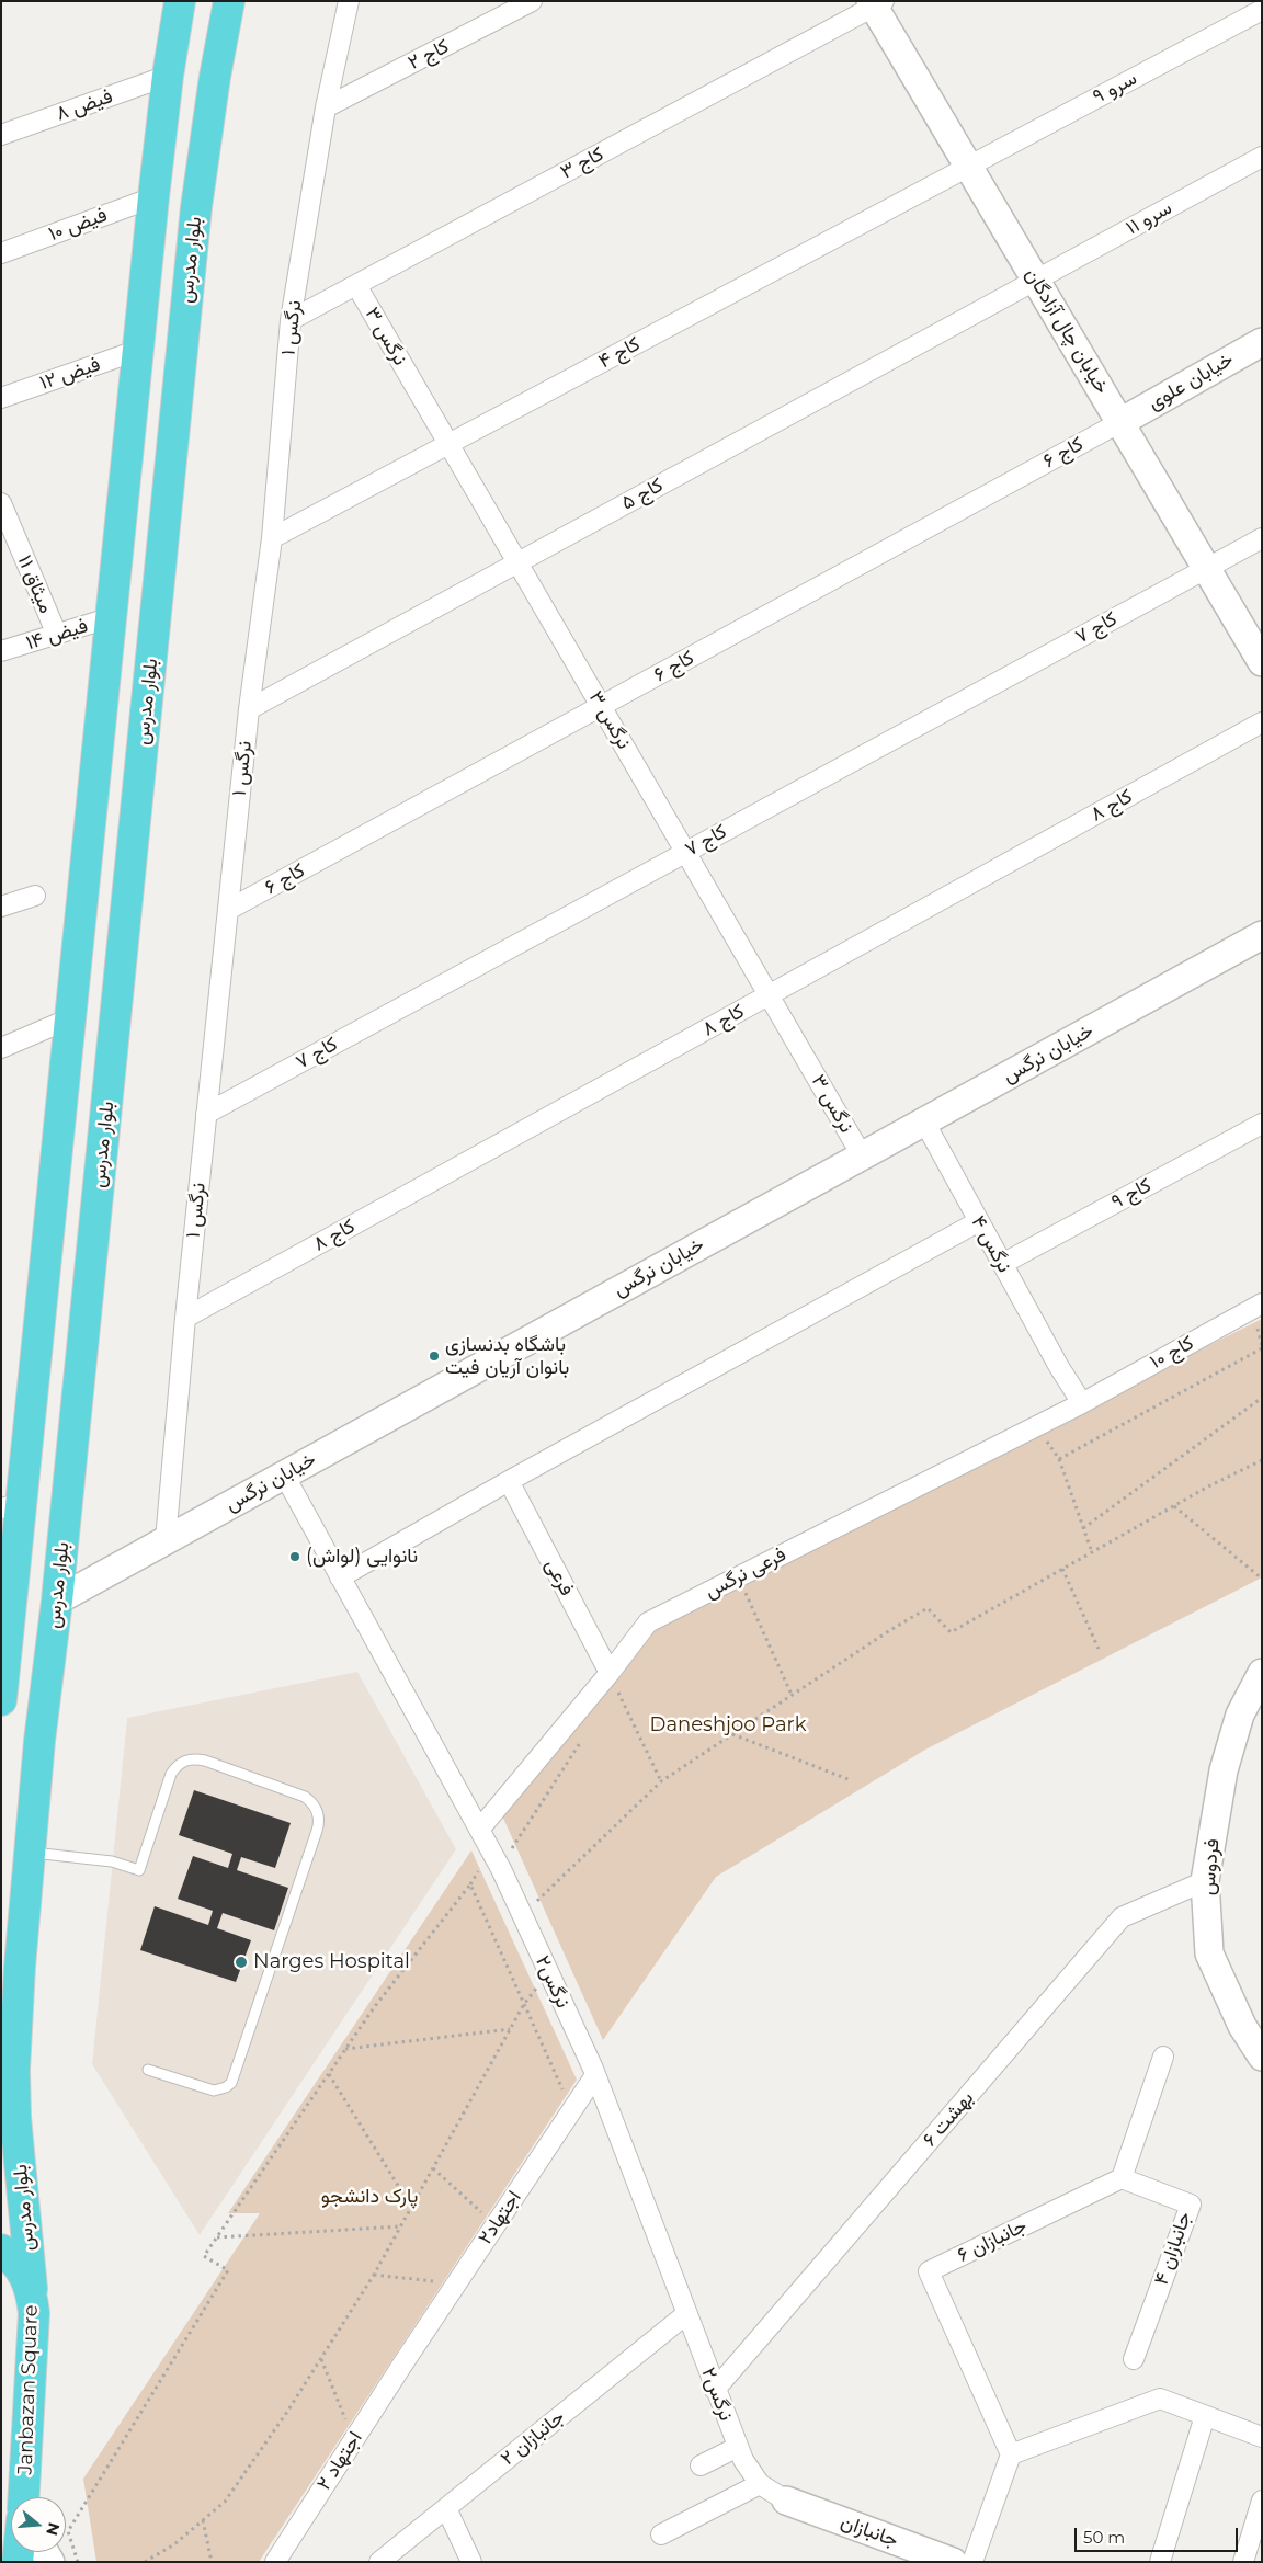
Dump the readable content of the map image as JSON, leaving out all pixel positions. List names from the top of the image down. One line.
{"streets":{"highway":["بلوار مدرس","Janbazan Square"],"street":["کاج ۲","سرو ۹","فیض ۸","کاج ۳","سرو ۱۱","فیض ۱۰","نرگس ۱","خیابان چال آزادگان","نرگس ۳","کاج ۴","فیض ۱۲","خیابان علوی","کاج ۶","کاج ۵","میثاق ۱۱","کاج ۷","فیض ۱۴","کاج ۸","خیابان نرگس","کاج ۹","نرگس ۴","کاج ۱۰","فرعی نرگس","فرعی","فردوس","نرگس۲","بهشت ۶","اجتهاد۲","جانبازان ۶","جانبازان ۴","جانبازان ۲","اجتهاد ۲","جانبازان"]},"crossings":[["کاج ۲","نرگس ۱"],["سرو ۹","خیابان چال آزادگان"],["سرو ۹","کاج ۴"],["کاج ۳","نرگس ۱"],["کاج ۳","خیابان چال آزادگان"],["کاج ۳","نرگس ۳"],["سرو ۱۱","خیابان چال آزادگان"],["سرو ۱۱","کاج ۵"],["بلوار مدرس","خیابان نرگس"],["بلوار مدرس","Janbazan Square"],["نرگس ۱","کاج ۴"],["نرگس ۱","کاج ۶"],["نرگس ۱","کاج ۵"],["نرگس ۱","کاج ۷"],["نرگس ۱","کاج ۸"],["نرگس ۱","خیابان نرگس"],["خیابان چال آزادگان","کاج ۴"],["خیابان چال آزادگان","خیابان علوی"],["خیابان چال آزادگان","کاج ۶"],["خیابان چال آزادگان","کاج ۵"],["خیابان چال آزادگان","کاج ۷"],["نرگس ۳","کاج ۴"],["نرگس ۳","کاج ۶"],["نرگس ۳","کاج ۵"],["نرگس ۳","کاج ۷"],["نرگس ۳","کاج ۸"],["نرگس ۳","خیابان نرگس"],["خیابان علوی","کاج ۶"],["میثاق ۱۱","فیض ۱۴"],["خیابان نرگس","نرگس ۴"],["خیابان نرگس","نرگس۲"],["کاج ۹","نرگس ۴"],["نرگس ۴","کاج ۱۰"],["نرگس ۴","فرعی نرگس"],["کاج ۱۰","فرعی نرگس"],["فرعی نرگس","فرعی"],["فرعی نرگس","نرگس۲"],["فردوس","بهشت ۶"],["نرگس۲","بهشت ۶"],["نرگس۲","اجتهاد۲"],["نرگس۲","جانبازان ۲"],["نرگس۲","جانبازان"],["اجتهاد۲","اجتهاد ۲"],["جانبازان ۶","جانبازان ۴"]],"parks":["Daneshjoo Park","پارک دانشجو"],"places":["باشگاه بدنسازی بانوان آریان فیت","نانوایی (لواش)","Narges Hospital"],"scale_bar":"50 m","north":"right"}
